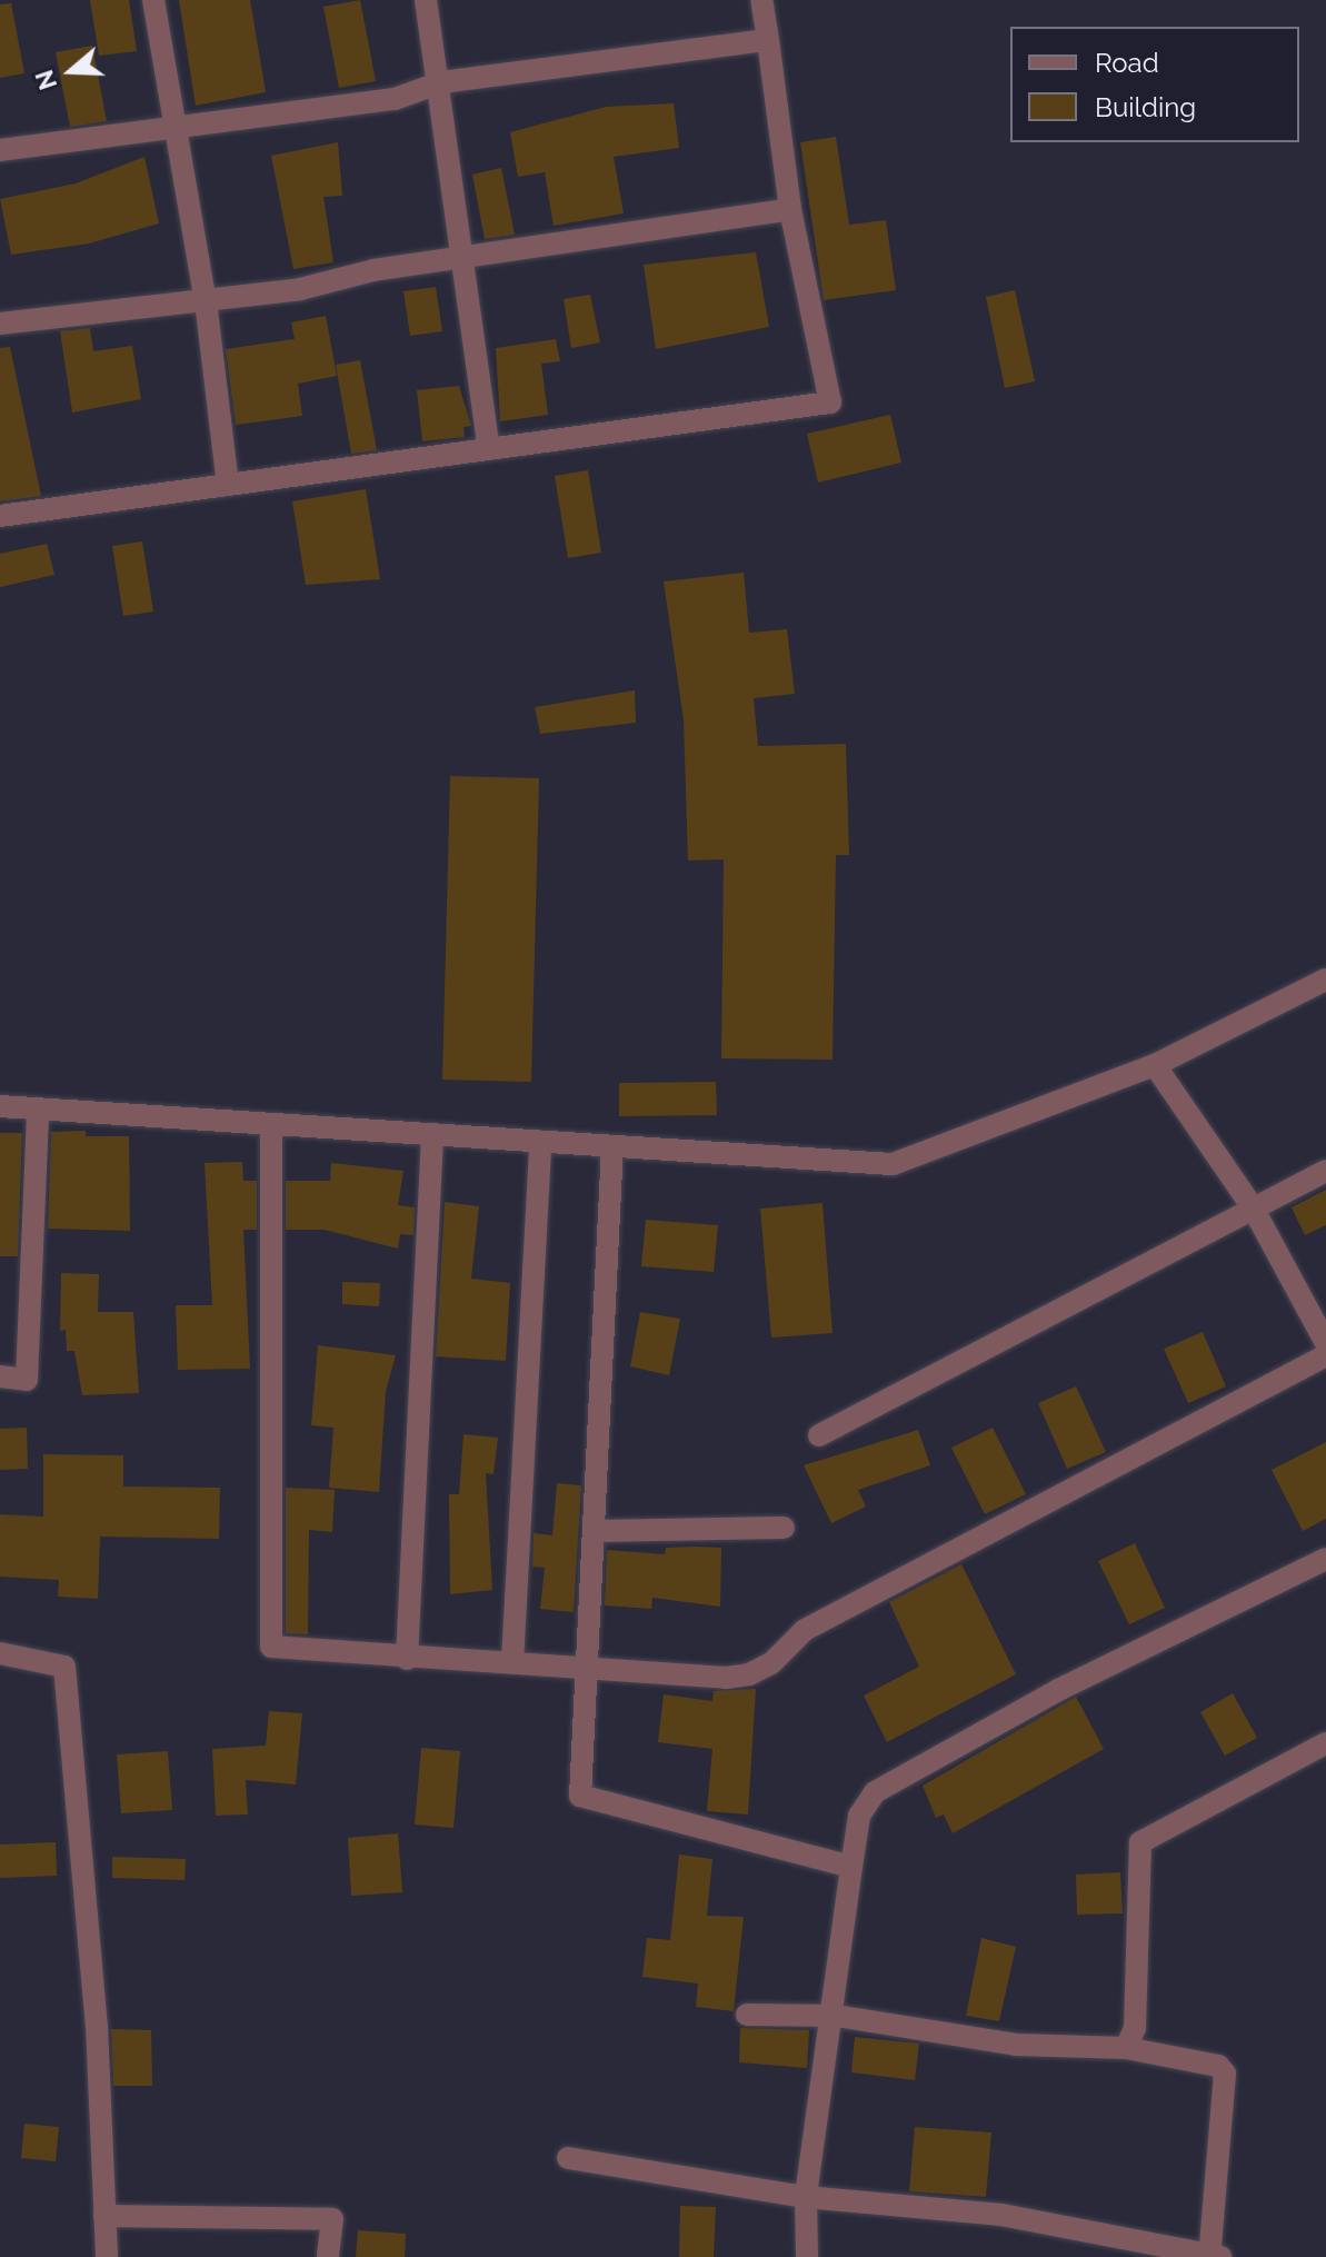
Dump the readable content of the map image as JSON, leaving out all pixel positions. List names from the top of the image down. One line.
{"legend":["Road","Building"],"north":"left"}
